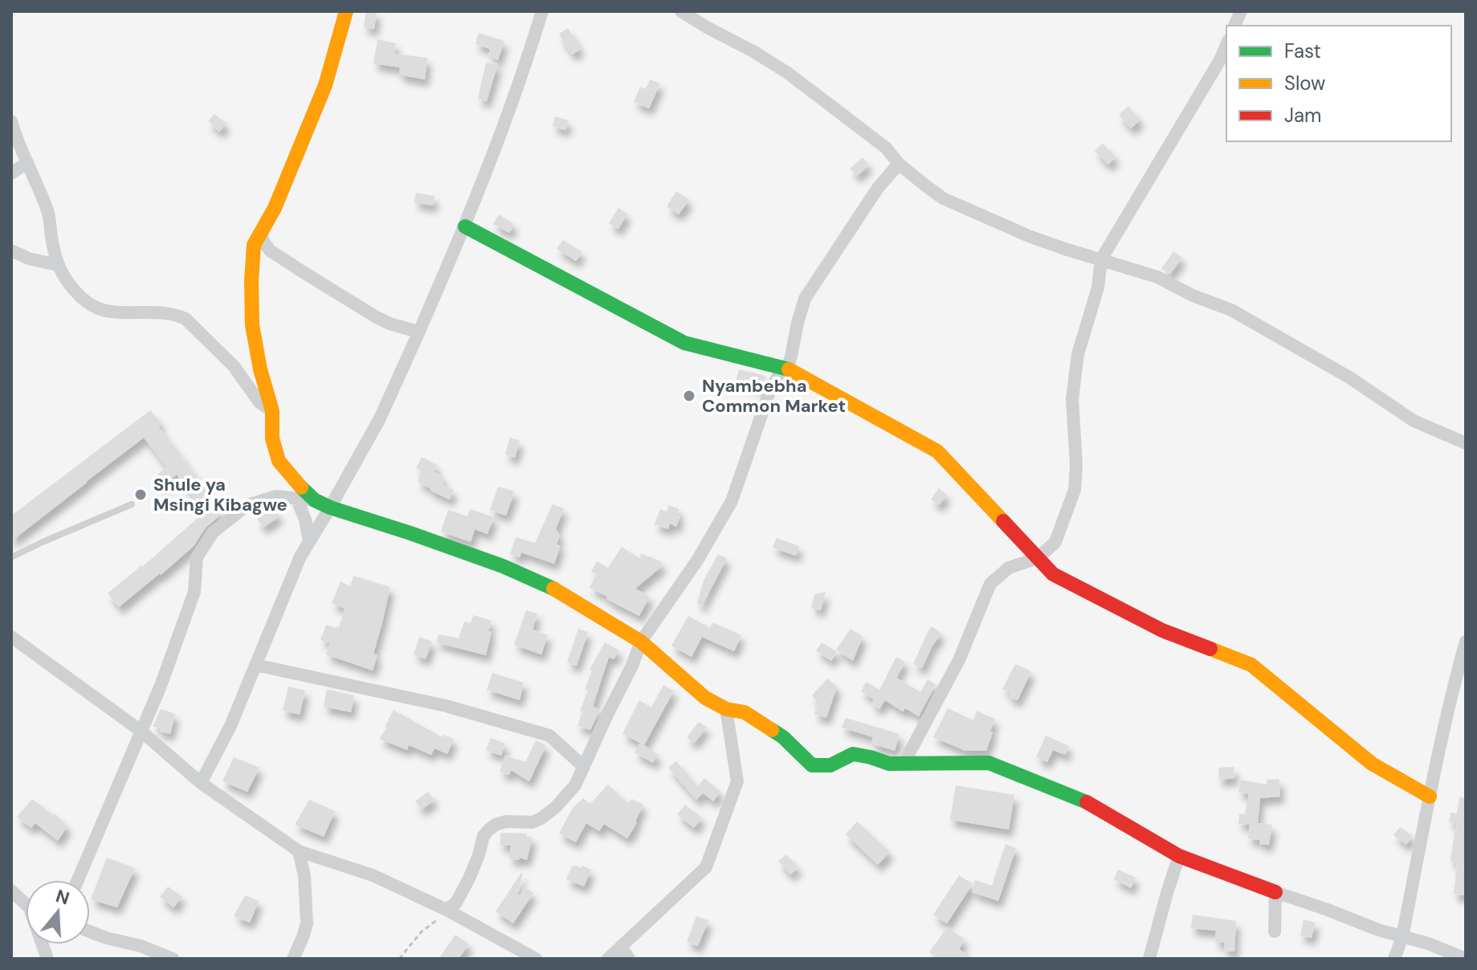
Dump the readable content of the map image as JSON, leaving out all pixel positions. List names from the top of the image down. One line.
{"places":["Nyambebha Common Market","Shule ya Msingi Kibagwe"],"legend":["Fast","Slow","Jam"],"north":"top"}
